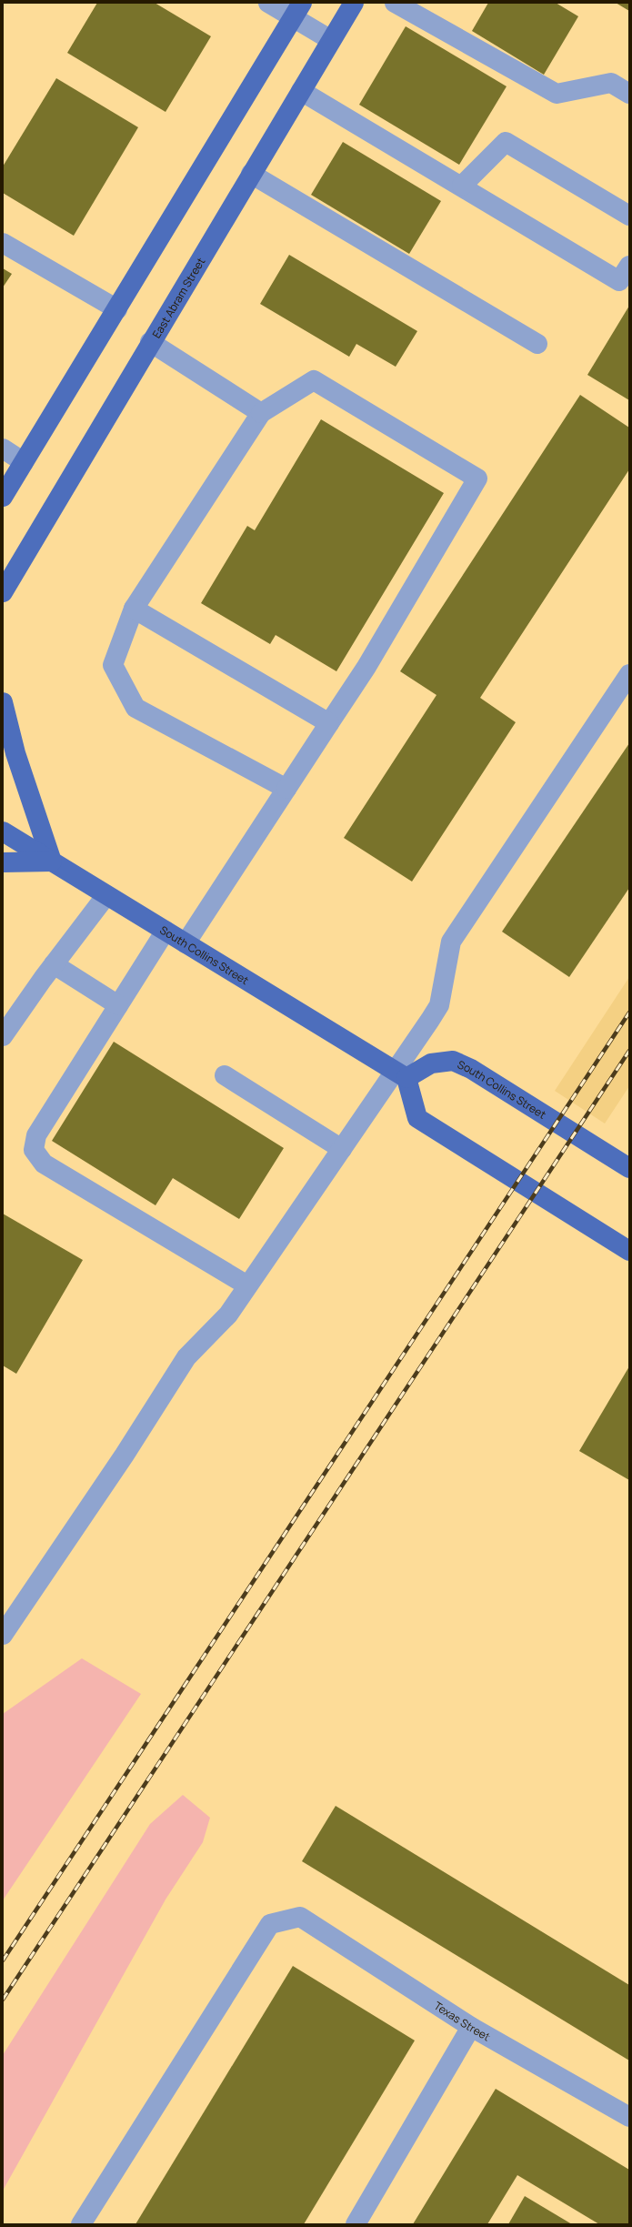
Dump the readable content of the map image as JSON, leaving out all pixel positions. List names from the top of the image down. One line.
{"streets":{"main road":["East Abram Street","South Collins Street"],"street":["Texas Street"]}}
